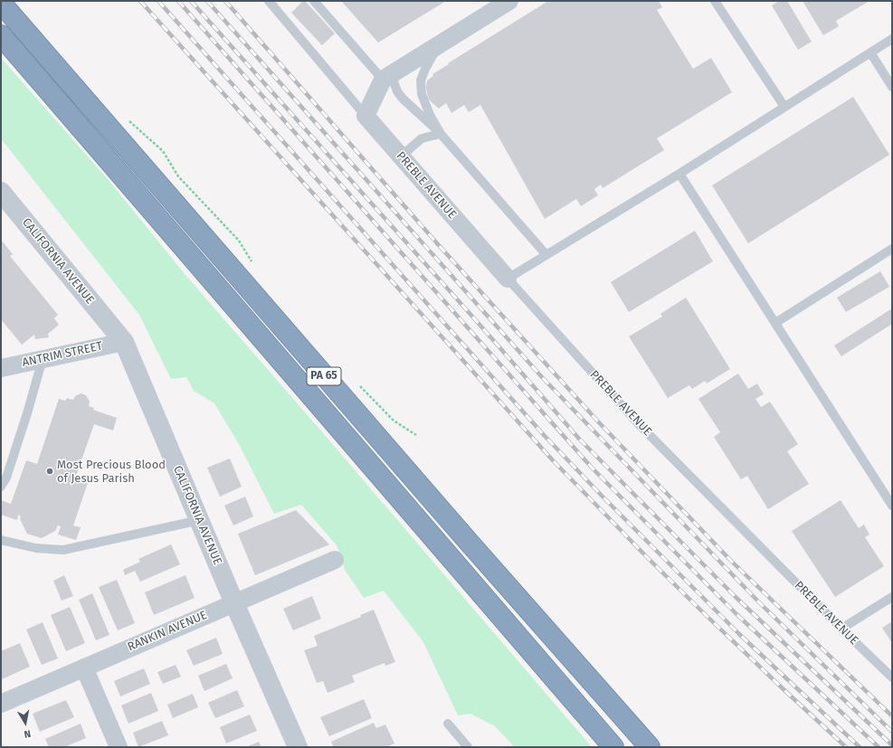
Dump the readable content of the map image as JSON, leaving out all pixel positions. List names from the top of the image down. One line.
{"streets":{"highway":["PA 65"],"street":["PREBLE AVENUE","CALIFORNIA AVENUE","ANTRIM STREET","RANKIN AVENUE"]},"crossings":[["CALIFORNIA AVENUE","ANTRIM STREET"],["CALIFORNIA AVENUE","RANKIN AVENUE"]],"places":["Most Precious Blood of Jesus Parish"],"north":"bottom"}
